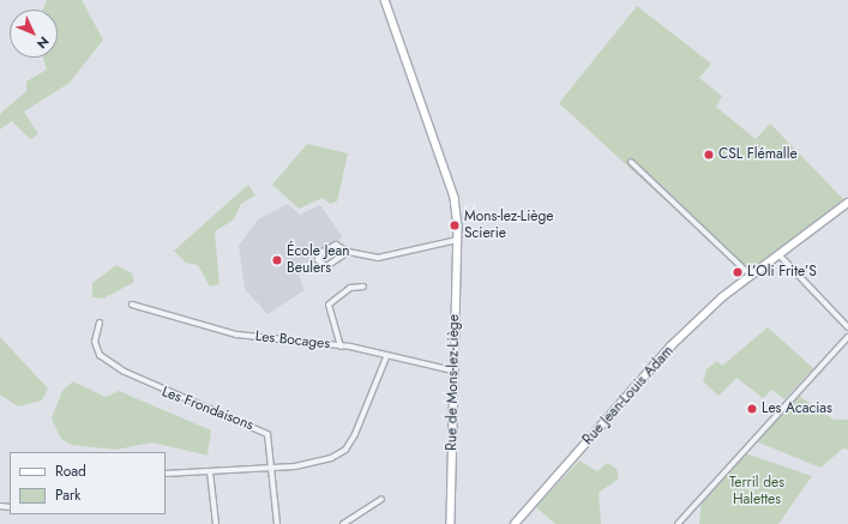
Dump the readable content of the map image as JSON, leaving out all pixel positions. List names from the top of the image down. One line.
{"streets":{"street":["Les Bocages","Rue de Mons-lez-Liège","Rue Jean-Louis Adam","Les Frondaisons"]},"crossings":[["Les Bocages","Rue de Mons-lez-Liège"]],"parks":["Terril des Halettes"],"places":["CSL Flémalle","Mons-lez-Liège Scierie","École Jean Beulers","L’Oli Frite’S","Les Acacias"],"legend":["Road","Park"],"north":"bottom right"}
